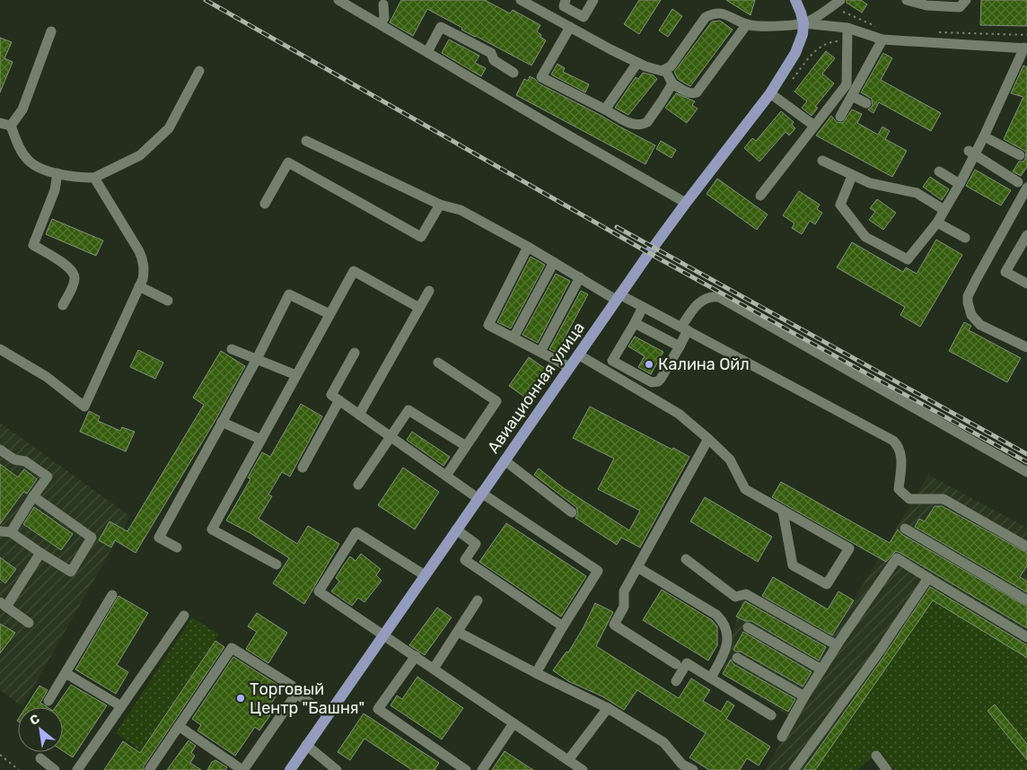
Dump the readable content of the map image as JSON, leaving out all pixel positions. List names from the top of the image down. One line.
{"streets":{"main road":["Авиационная улица"]},"places":["Калина Ойл","Торговый Центр \"Башня\""],"north":"top left"}
